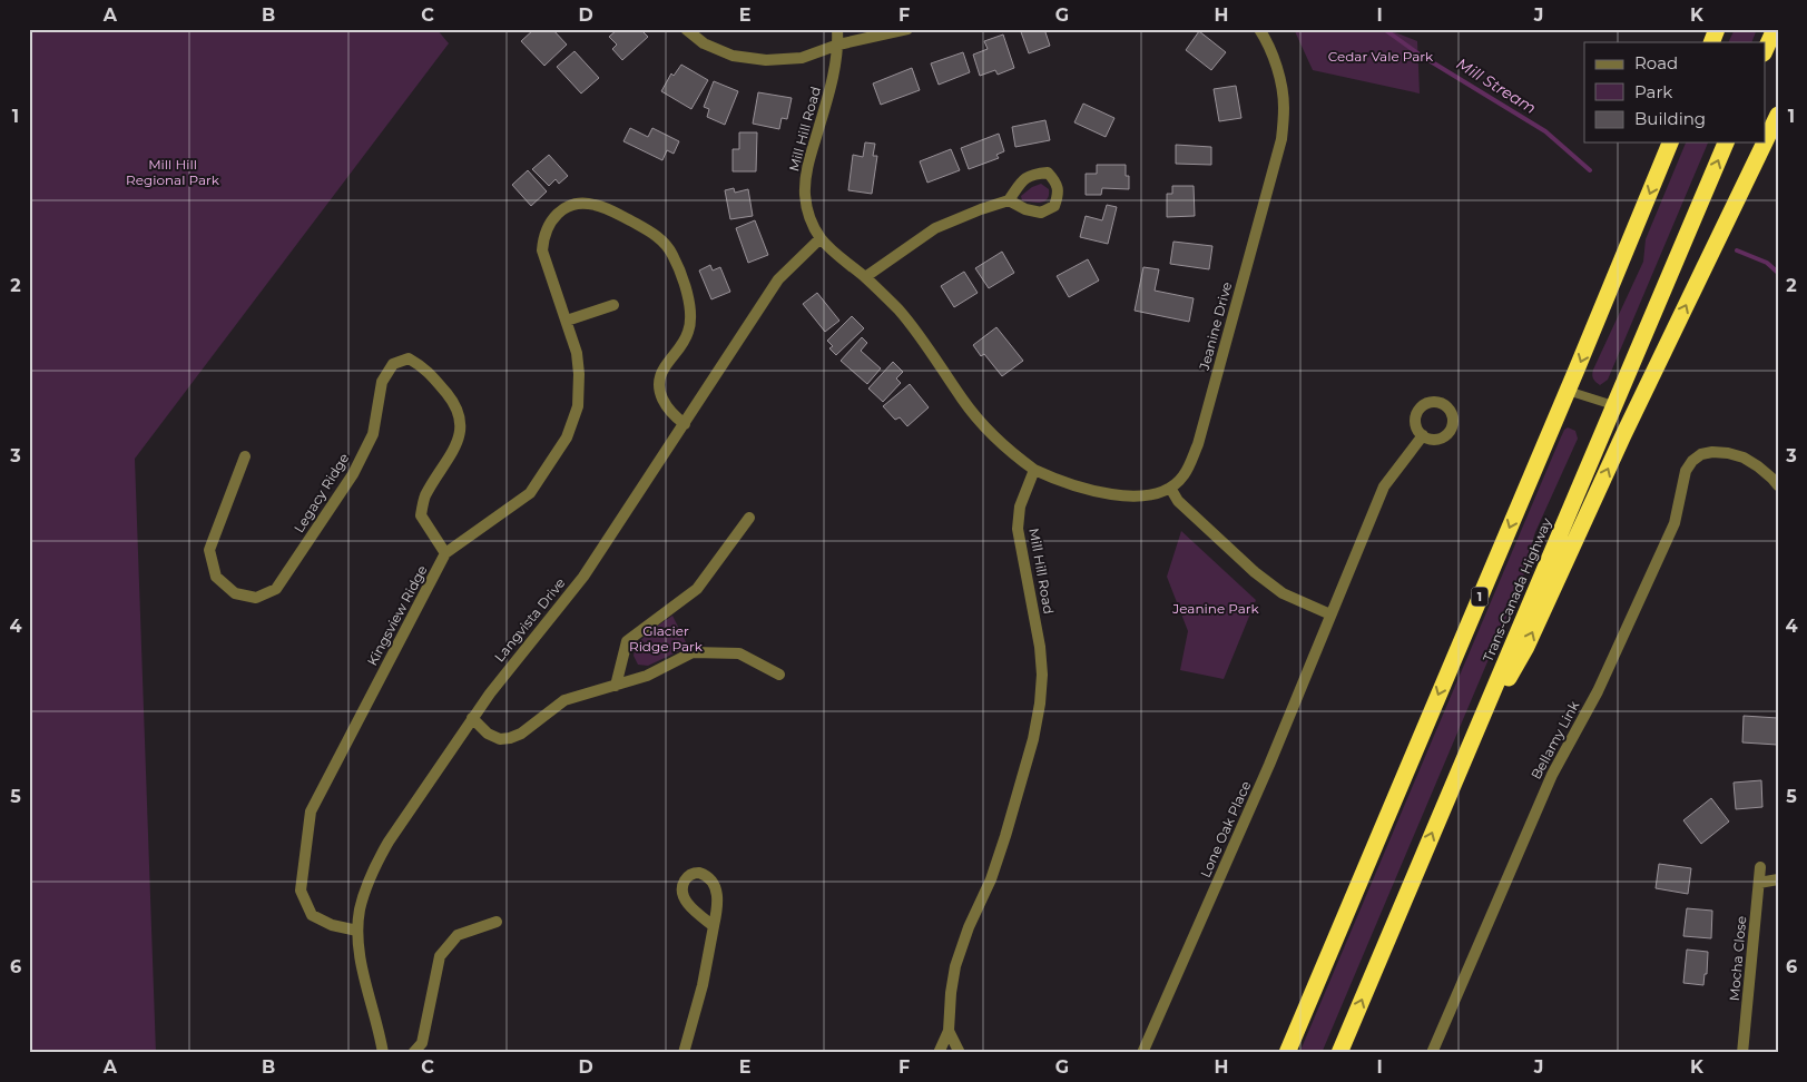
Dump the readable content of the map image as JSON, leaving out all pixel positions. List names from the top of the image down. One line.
{"streets":{"highway":["Trans-Canada Highway","1"],"street":["Mill Hill Road","Jeanine Drive","Legacy Ridge","Kingsview Ridge","Langvista Drive","Bellamy Link","Lone Oak Place","Mocha Close"]},"crossings":[["Mill Hill Road","Langvista Drive"],["Legacy Ridge","Kingsview Ridge"],["Kingsview Ridge","Langvista Drive"]],"water":["Mill Stream"],"parks":["Cedar Vale Park","Mill Hill Regional Park","Jeanine Park","Glacier Ridge Park"],"legend":["Road","Park","Building"],"grid":{"columns":["A","B","C","D","E","F","G","H","I","J","K"],"rows":["1","2","3","4","5","6"]}}
